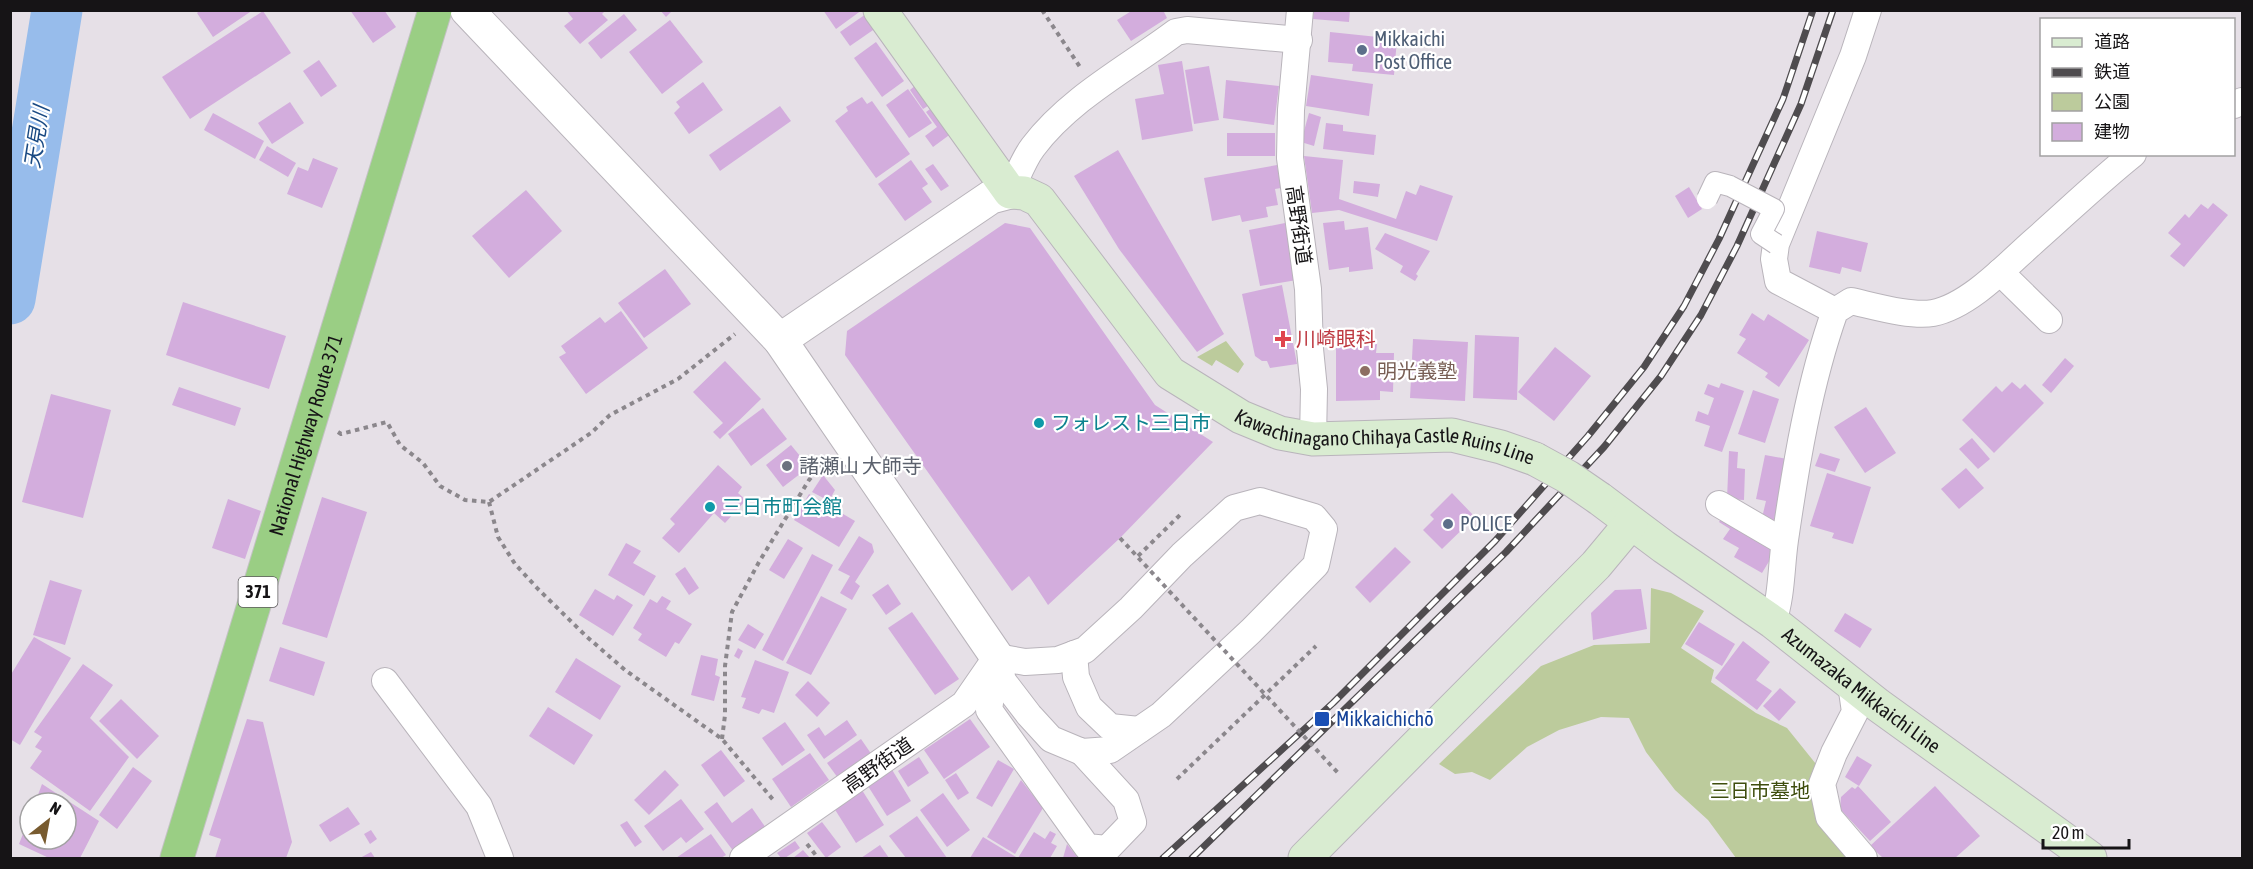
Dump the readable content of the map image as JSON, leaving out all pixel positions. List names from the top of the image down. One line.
{"streets":{"highway":["National Highway Route 371","371"],"main road":["Kawachinagano Chihaya Castle Ruins Line","Azumazaka Mikkaichi Line"],"street":["高野街道"]},"crossings":[["高野街道","Kawachinagano Chihaya Castle Ruins Line"],["Kawachinagano Chihaya Castle Ruins Line","Azumazaka Mikkaichi Line"]],"water":["天見川"],"parks":["三日市墓地"],"places":{"other":["Mikkaichi Post Office","明光義塾","フォレスト三日市","諸瀬山 大師寺","三日市町会館","POLICE"],"health":["川崎眼科"],"transit":["Mikkaichichō"]},"legend":["道路","鉄道","公園","建物"],"scale_bar":"20 m","north":"top right"}
